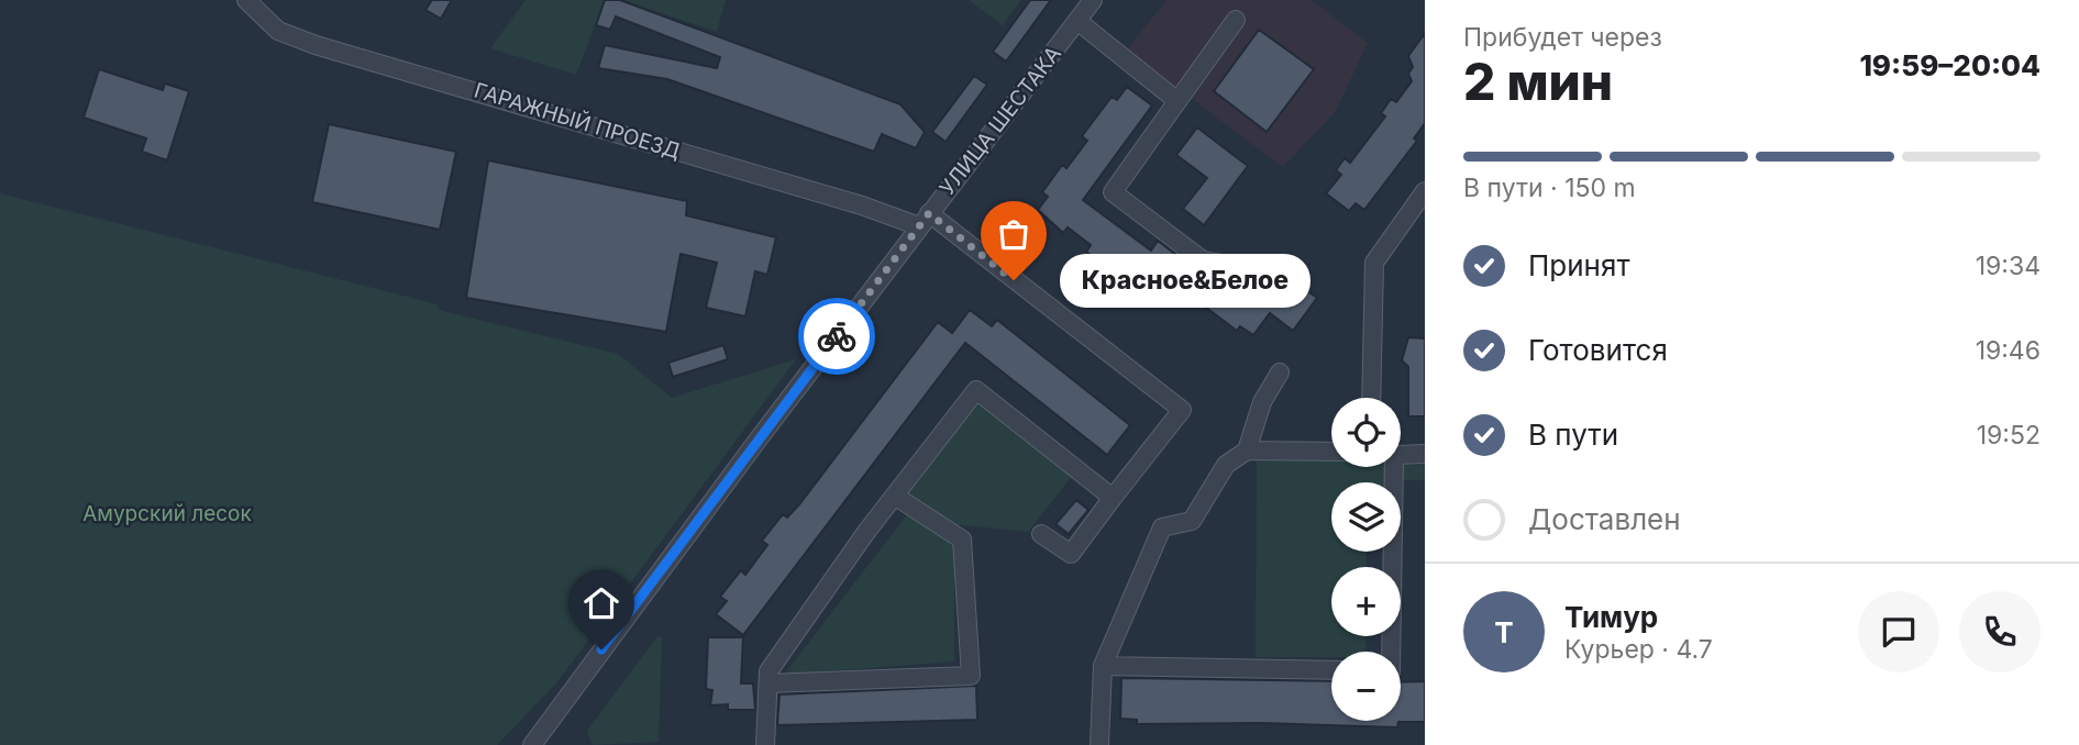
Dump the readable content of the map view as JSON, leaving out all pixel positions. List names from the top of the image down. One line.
{"streets":{"street":["ГАРАЖНЫЙ ПРОЕЗД","УЛИЦА ШЕСТАКА"]},"crossings":[["ГАРАЖНЫЙ ПРОЕЗД","УЛИЦА ШЕСТАКА"]],"parks":["Амурский лесок"],"places":["Красное&Белое"],"page":{"heading":["2 мин","Прибудет через","19:59–20:04"],"panel":["Тимур","Курьер · 4.7"],"bar":"В пути · 150 m","list":[["Принят","19:34"],["Готовится","19:46"],["В пути","19:52"],"Доставлен"],"bubble":"Красное&Белое","map_buttons":["+","−"],"round":"Т"}}
